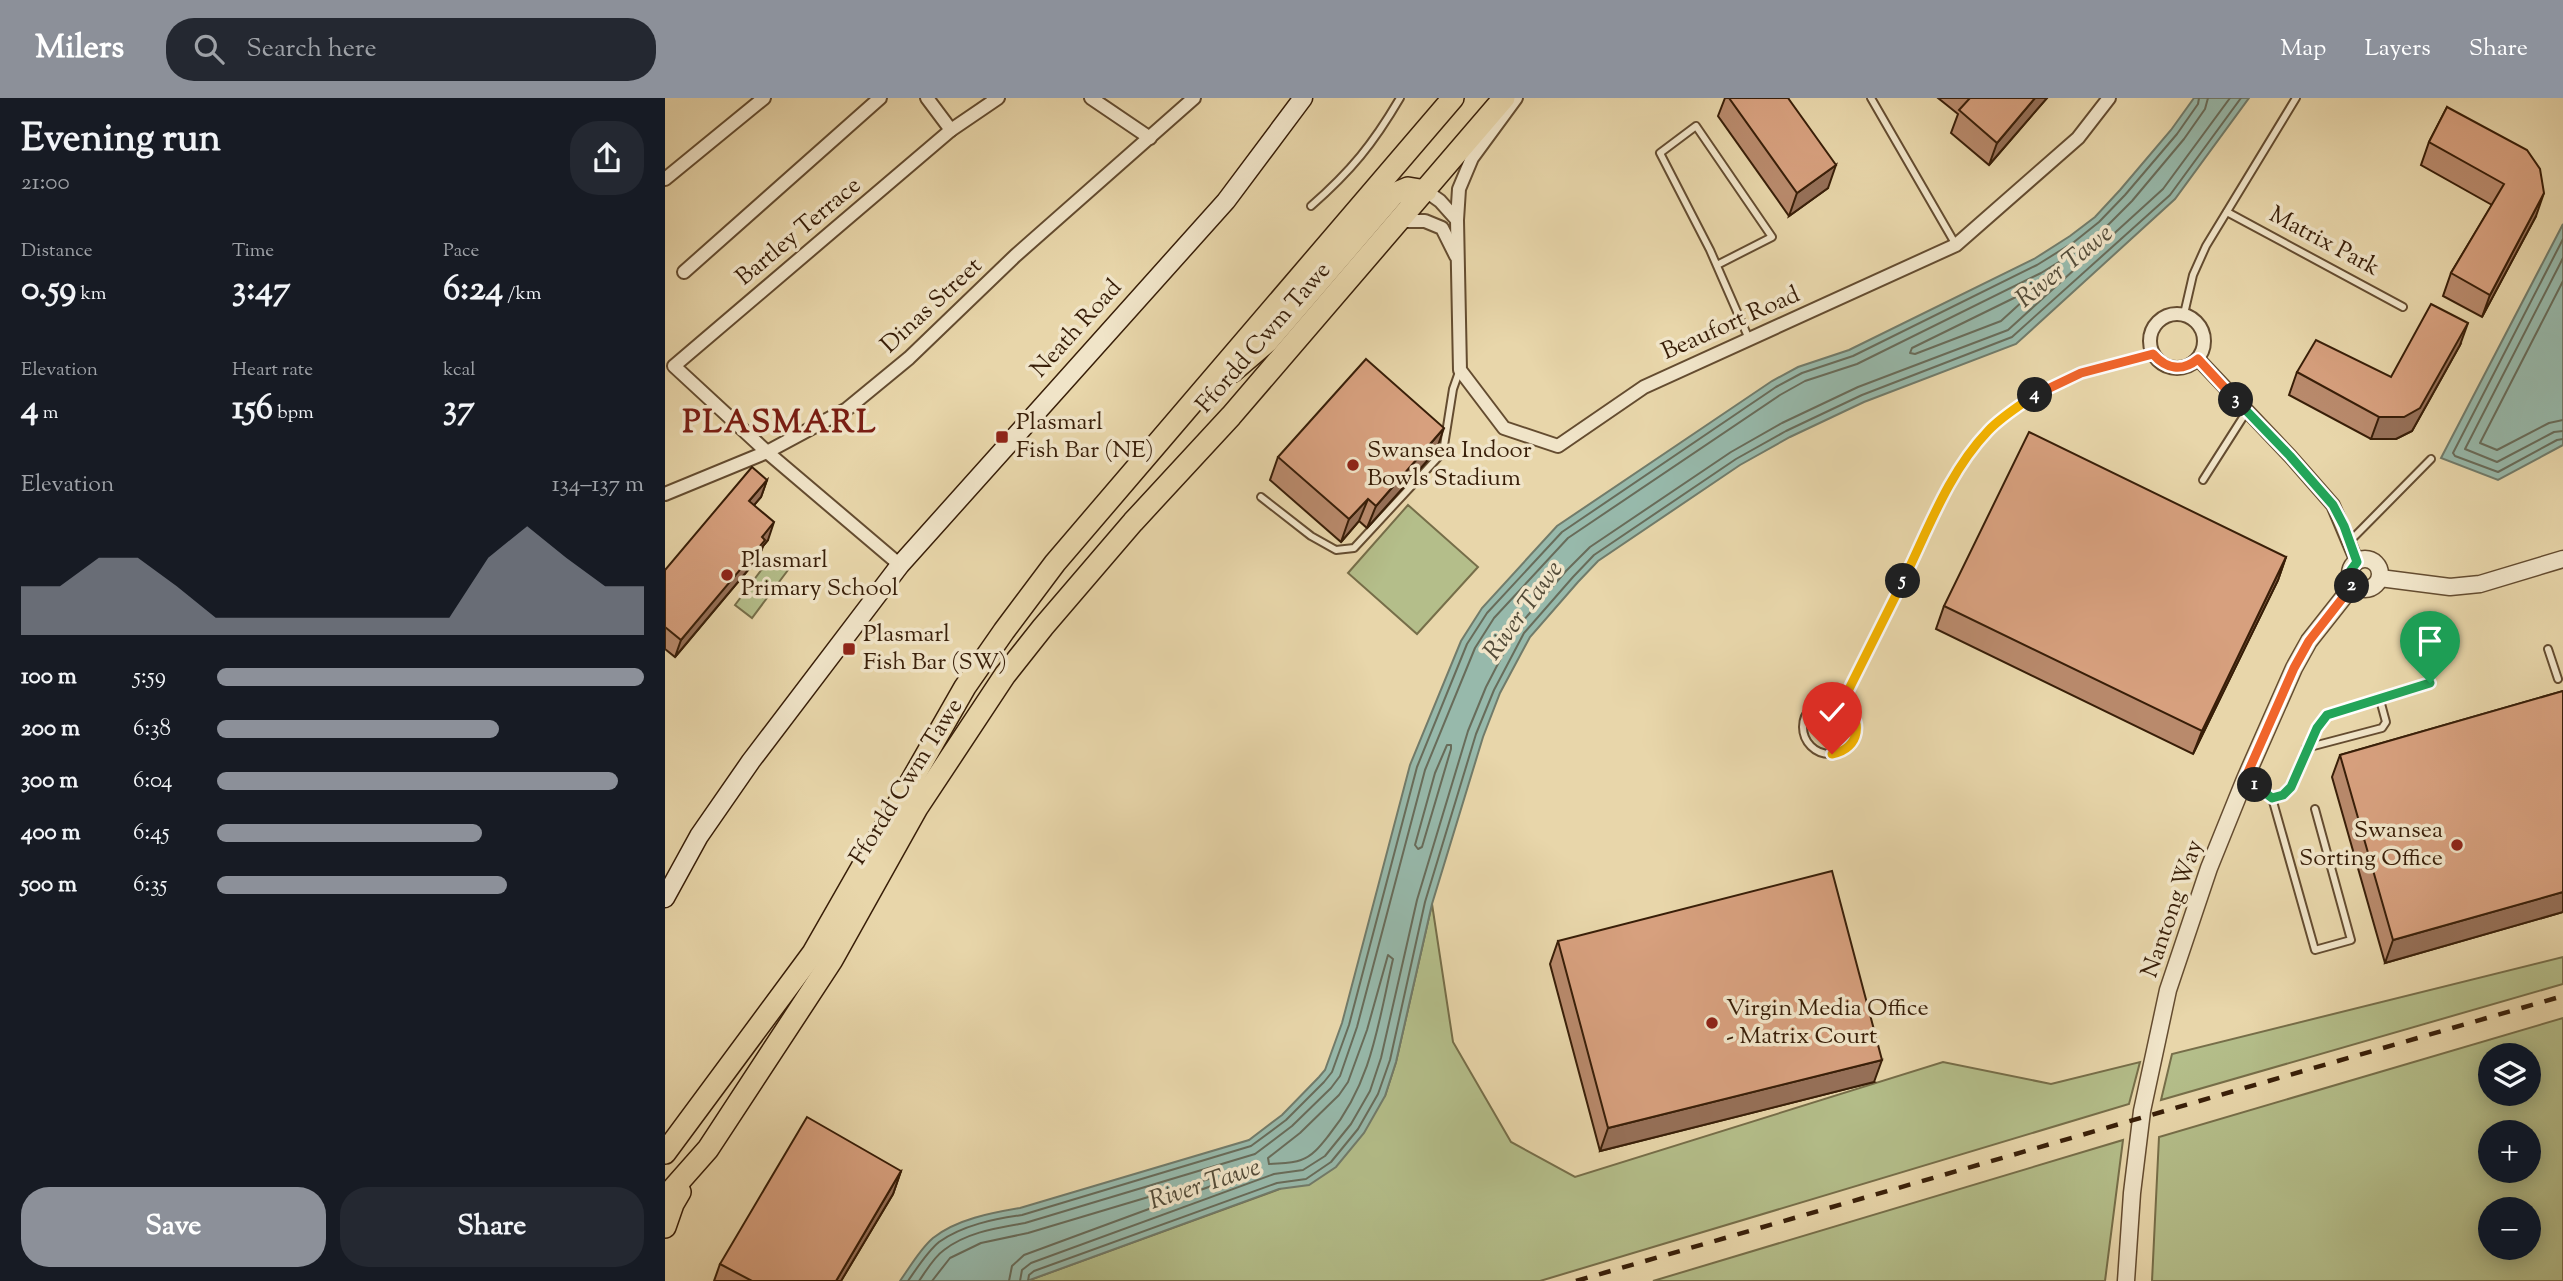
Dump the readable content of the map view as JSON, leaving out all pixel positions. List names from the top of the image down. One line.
{"streets":{"main road":["Neath Road","Ffordd Cwm Tawe"],"street":["Bartley Terrace","Dinas Street","Beaufort Road","Nantong Way"],"lane":["Matrix Park"]},"crossings":[["Bartley Terrace","Dinas Street"]],"districts":["PLASMARL"],"water":["River Tawe"],"places":{"transit":["Plasmarl Fish Bar (NE)","Plasmarl Fish Bar (SW)"],"other":["Swansea Indoor Bowls Stadium","Plasmarl Primary School","Swansea Sorting Office","Virgin Media Office - Matrix Court"]},"page":{"header":"Milers","search":"Search here","nav":["Map","Layers","Share"],"heading":["Evening run","21:00"],"stats":[["Distance","0.59 km"],["Time","3:47"],["Pace","6:24 /km"],["Elevation","4 m"],["Heart rate","156 bpm"],["kcal","37"]],"pins":["4","3","5","2","1"],"chart":["Elevation","134–137 m"],"list":[{"name":"100 m","note":"5:59"},{"name":"200 m","note":"6:38"},{"name":"300 m","note":"6:04"},{"name":"400 m","note":"6:45"},{"name":"500 m","note":"6:35"}],"map_buttons":["+","−"],"buttons":["Save","Share"]}}
